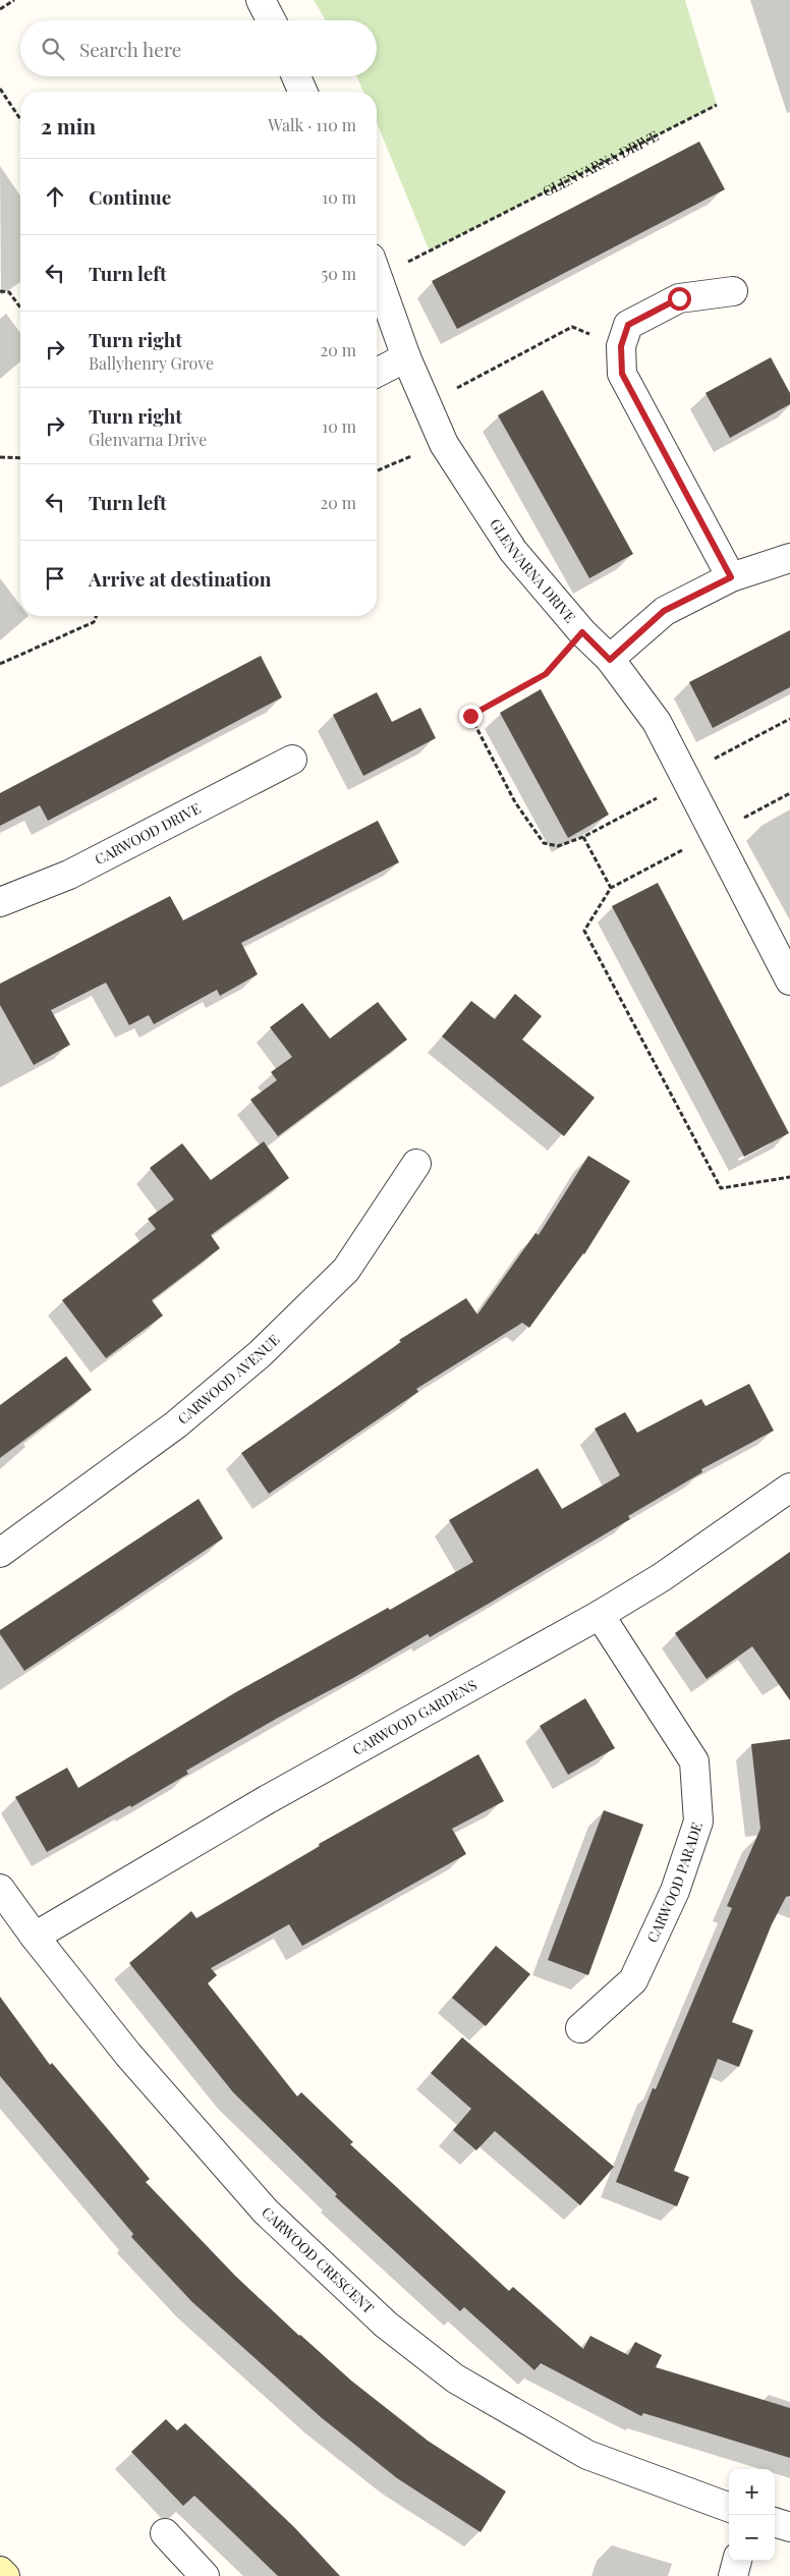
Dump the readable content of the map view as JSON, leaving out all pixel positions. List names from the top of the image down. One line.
{"streets":{"street":["GLENVARNA DRIVE","CARWOOD DRIVE","CARWOOD AVENUE","CARWOOD GARDENS","CARWOOD PARADE","CARWOOD CRESCENT"]},"crossings":[["CARWOOD GARDENS","CARWOOD PARADE"],["CARWOOD GARDENS","CARWOOD CRESCENT"]],"page":{"search":"Search here","heading":["2 min","Walk · 110 m"],"list":[["Continue","10 m"],["Turn left","50 m"],["Turn right","Ballyhenry Grove","20 m"],["Turn right","Glenvarna Drive","10 m"],["Turn left","20 m"],"Arrive at destination"],"map_buttons":["+","−"]}}
